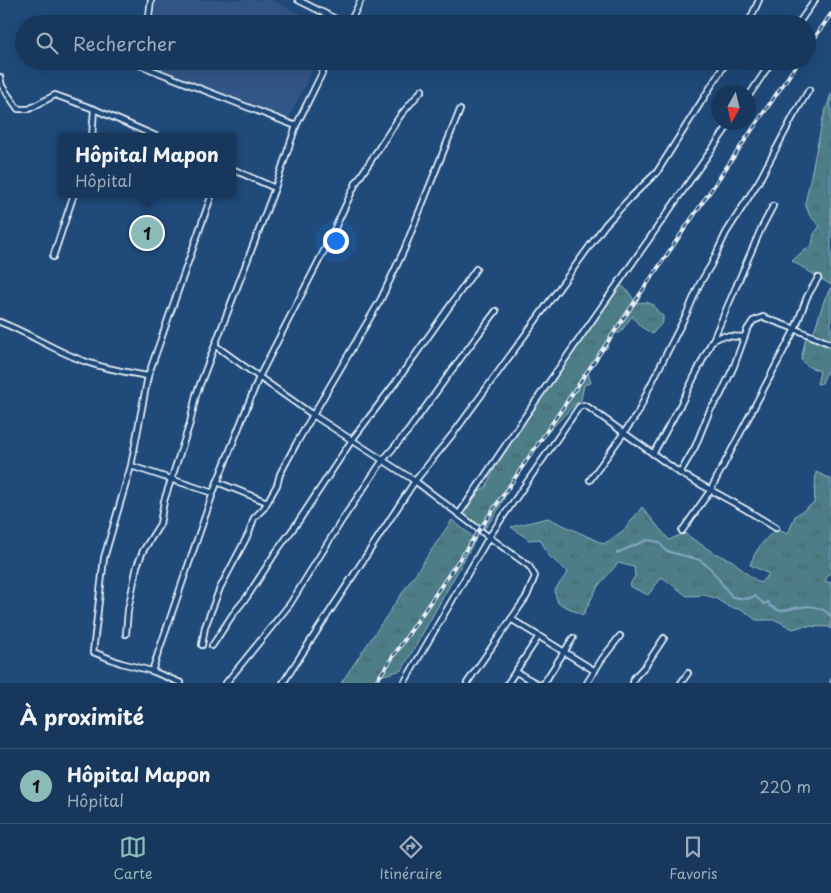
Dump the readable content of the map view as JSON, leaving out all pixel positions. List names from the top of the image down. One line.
{"north":"bottom","page":{"search":"Rechercher","popup":["Hôpital Mapon","Hôpital"],"pins":"1","heading":"À proximité","list":[{"mark":"1","name":"Hôpital Mapon","note":"Hôpital","value":"220 m"}],"nav":["Carte","Itinéraire","Favoris"]}}
